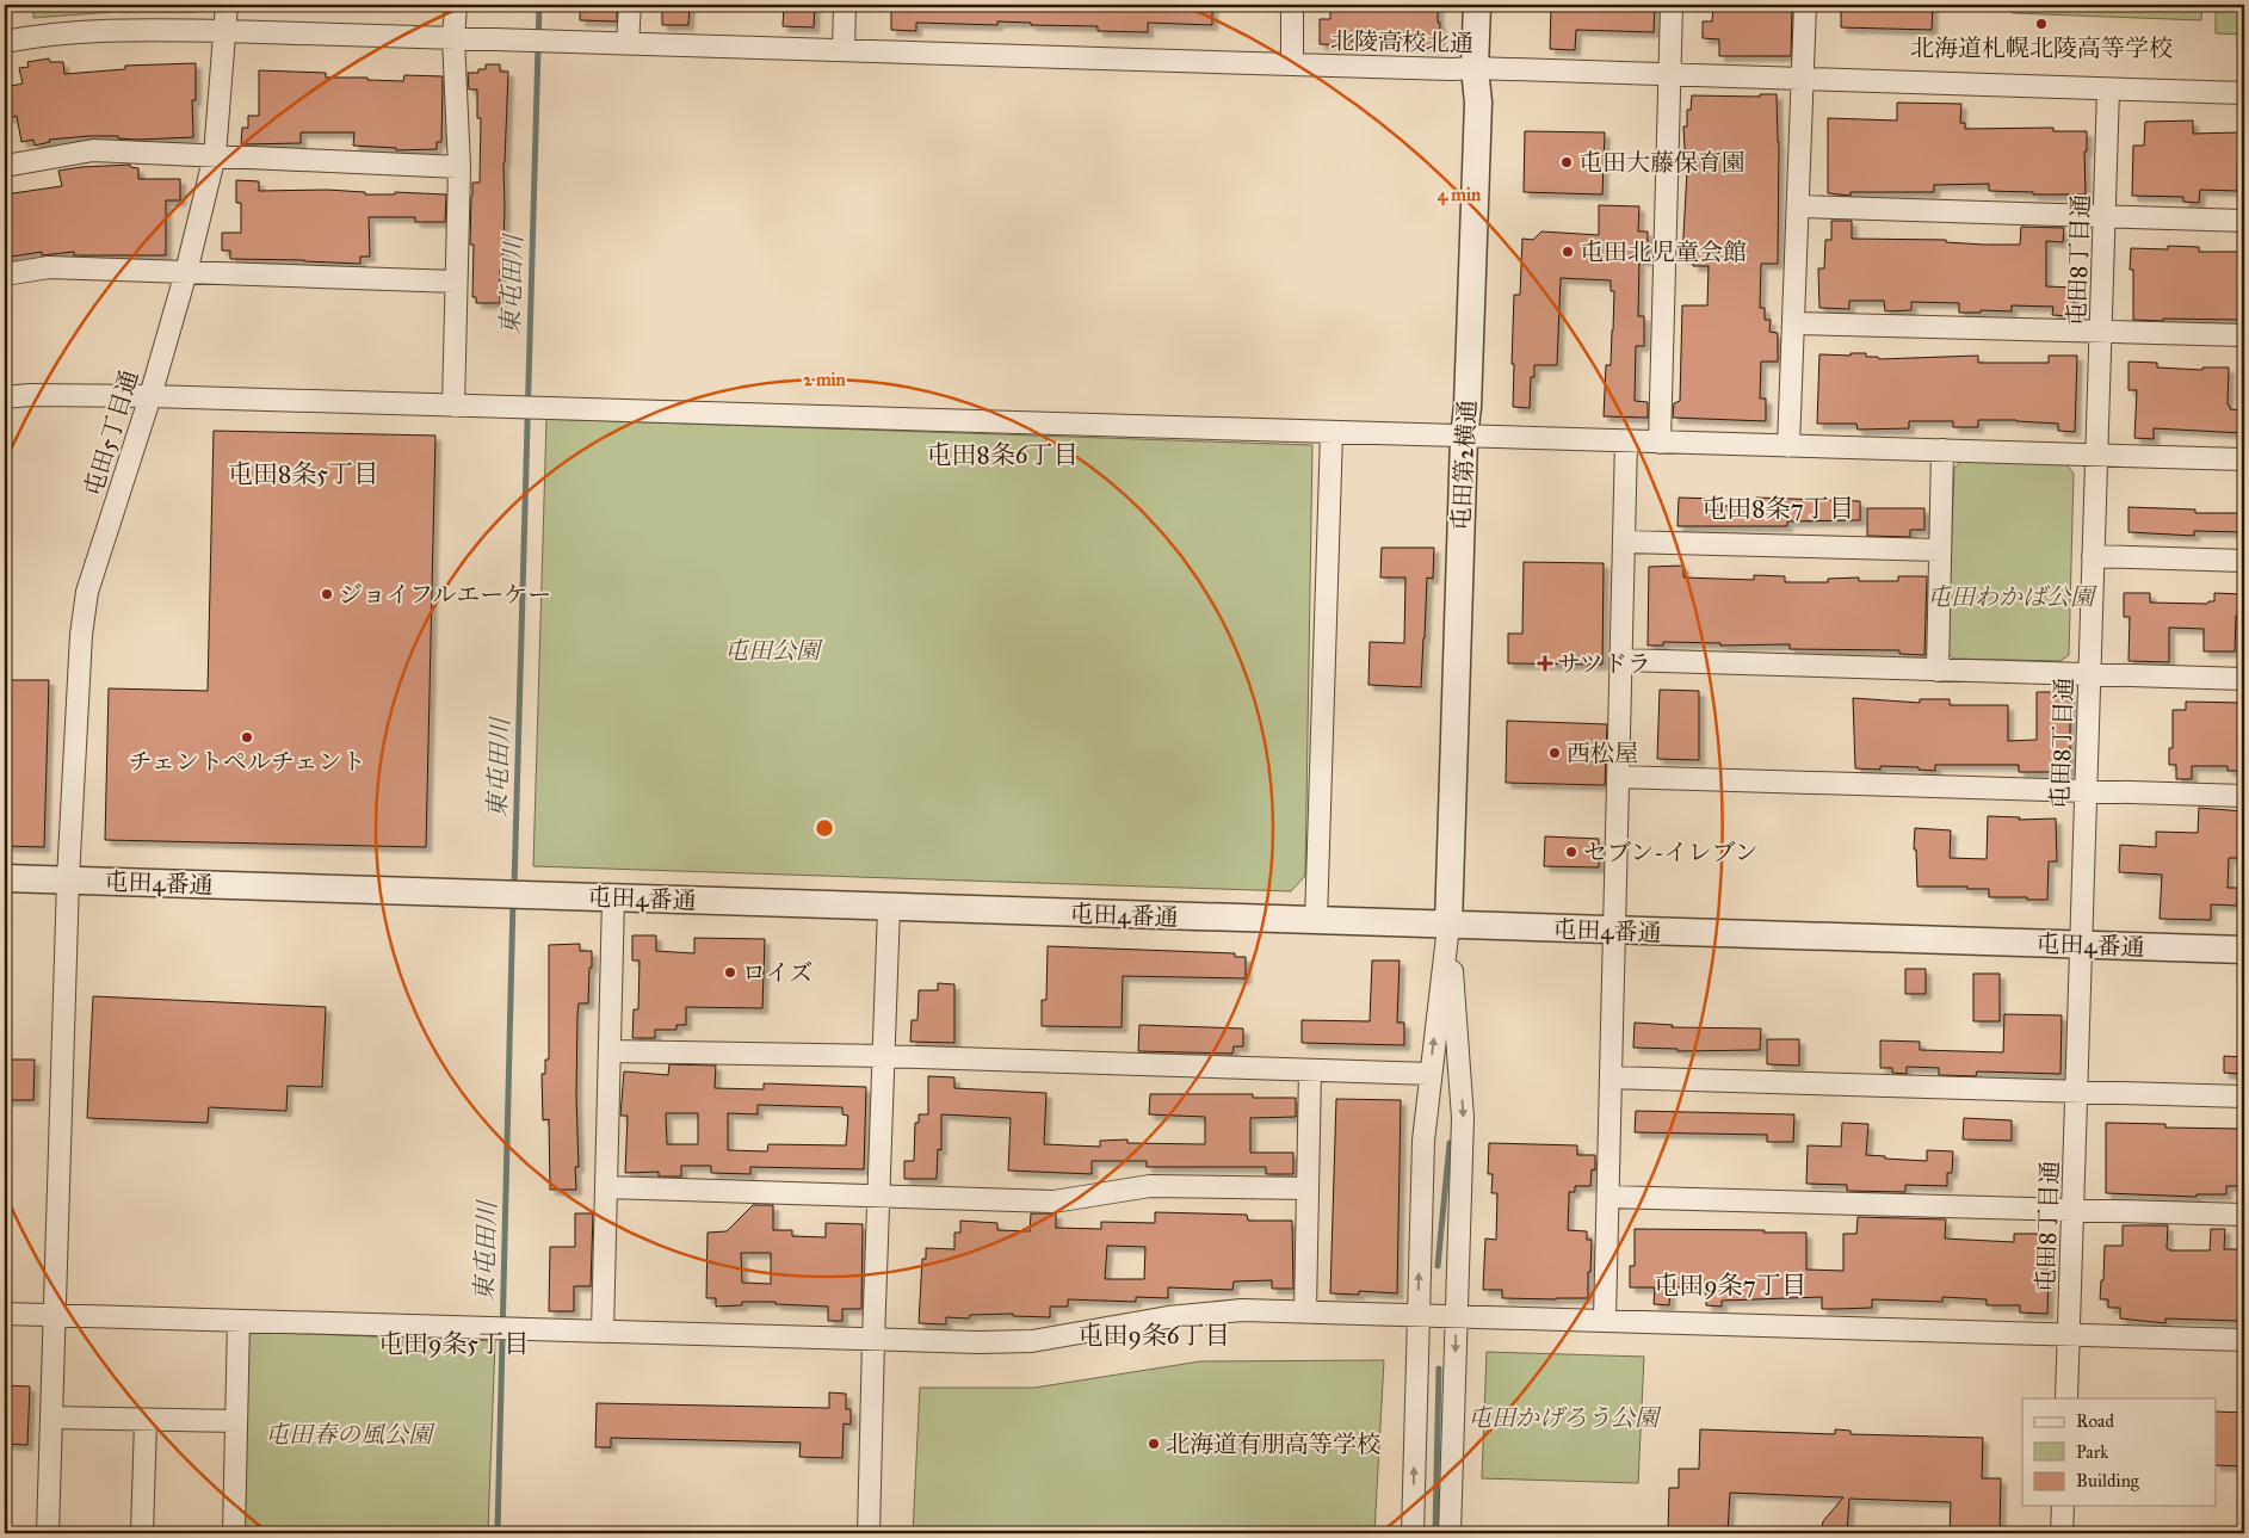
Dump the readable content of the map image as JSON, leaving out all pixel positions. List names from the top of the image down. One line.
{"streets":{"street":["北陵高校北通","屯田8丁目通","屯田5丁目通","屯田第2横通","屯田4番通"]},"crossings":[["北陵高校北通","屯田8丁目通"],["北陵高校北通","屯田第2横通"],["屯田8丁目通","屯田4番通"],["屯田5丁目通","屯田4番通"],["屯田第2横通","屯田4番通"]],"districts":["屯田8条6丁目","屯田8条5丁目","屯田8条7丁目","屯田9条7丁目","屯田9条6丁目","屯田9条5丁目"],"water":["東屯田川"],"parks":["屯田わかば公園","屯田公園","屯田かげろう公園","屯田春の風公園"],"places":{"other":["北海道札幌北陵高等学校","屯田大藤保育園","屯田北児童会館","ジョイフルエーケー","チェントペルチェント","西松屋","セブン-イレブン","ロイズ","北海道有朋高等学校"],"health":["サツドラ"]},"legend":["Road","Park","Building"],"rings":["4 min","2 min"]}
